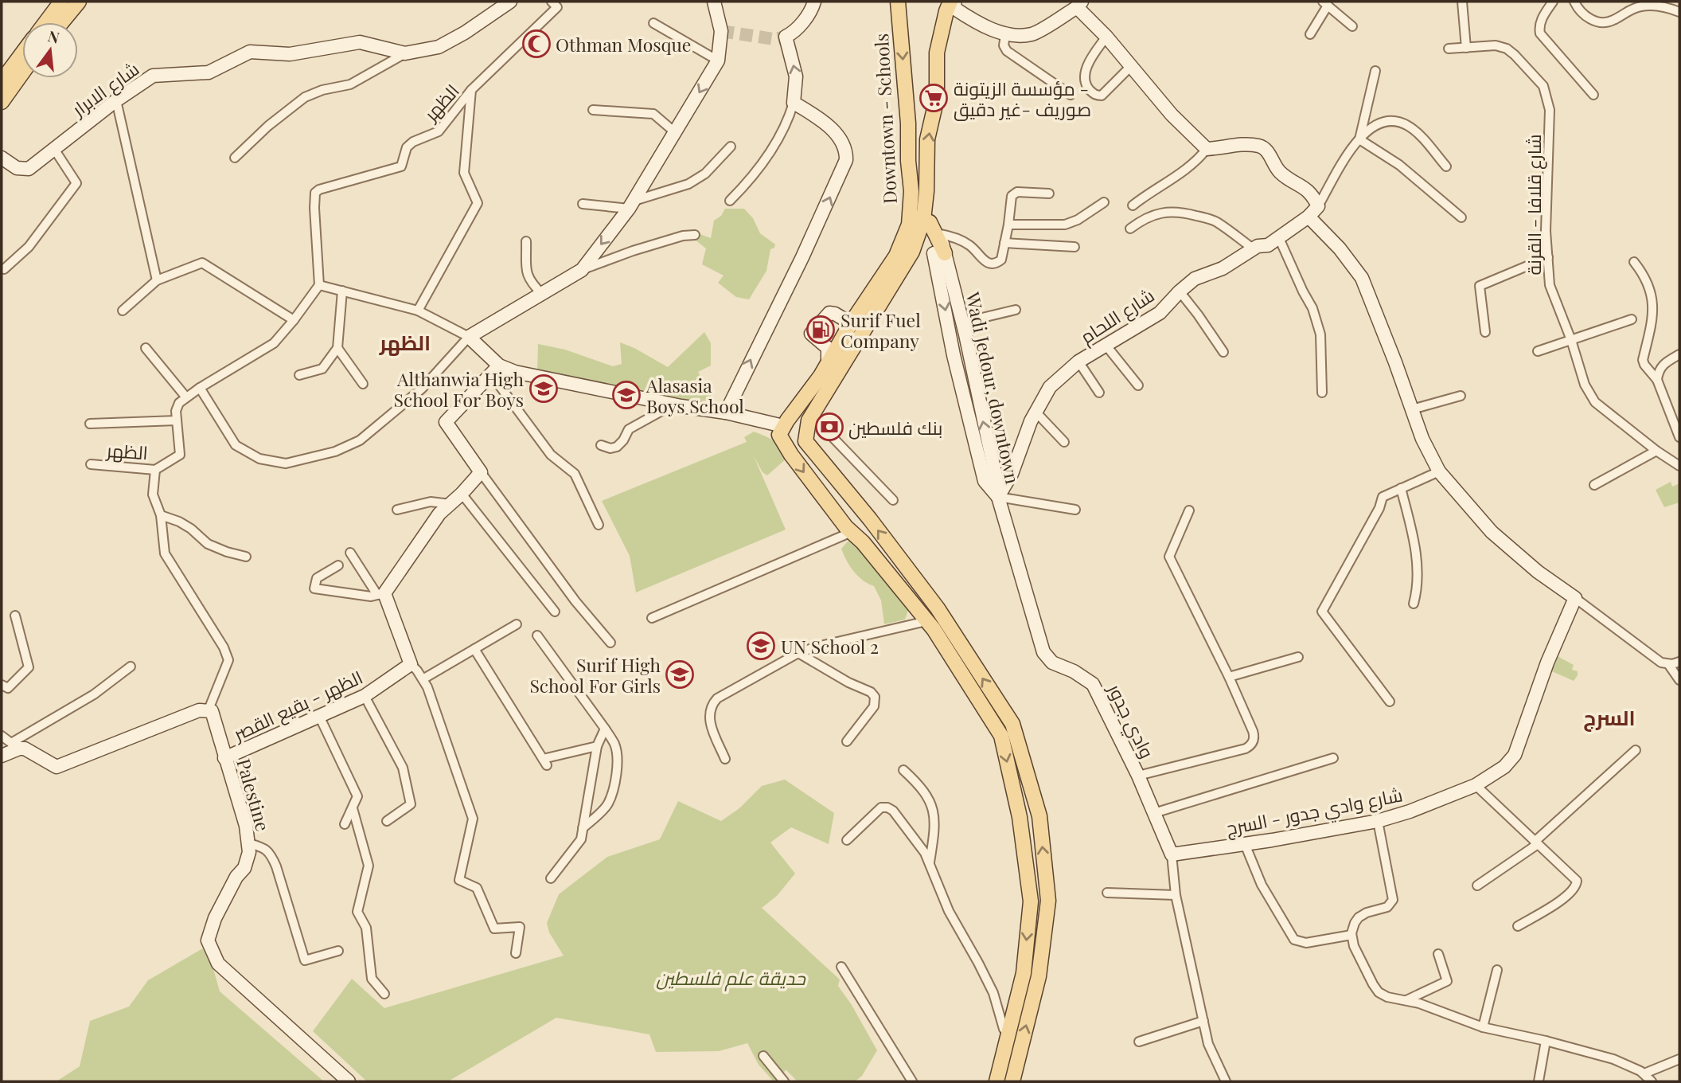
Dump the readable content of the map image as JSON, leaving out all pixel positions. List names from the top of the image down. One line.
{"streets":{"main road":["شارع الابرار","Downtown - Schools","شارع اللحام","Wadi Jedour, downtown","الظهر - بقيع القصر","وادي جدور","Palestine","شارع وادي جدور - السرج"],"street":["الظهر","شارع قلافا - القرنة"]},"crossings":[["شارع اللحام","Wadi Jedour, downtown"],["شارع اللحام","وادي جدور"],["Wadi Jedour, downtown","وادي جدور"],["الظهر - بقيع القصر","Palestine"],["وادي جدور","شارع وادي جدور - السرج"]],"districts":["الظهر","السرج"],"parks":["حديقة علم فلسطين"],"places":{"mosque":["Othman Mosque"],"supermarket":["مؤسسة الزيتونة - صوريف -غير دقيق"],"fuel station":["Surif Fuel Company"],"school or university":["Althanwia High School For Boys","Alasasia Boys School","UN School 2","Surif High School For Girls"],"bank":["بنك فلسطين"]},"north":"top"}
